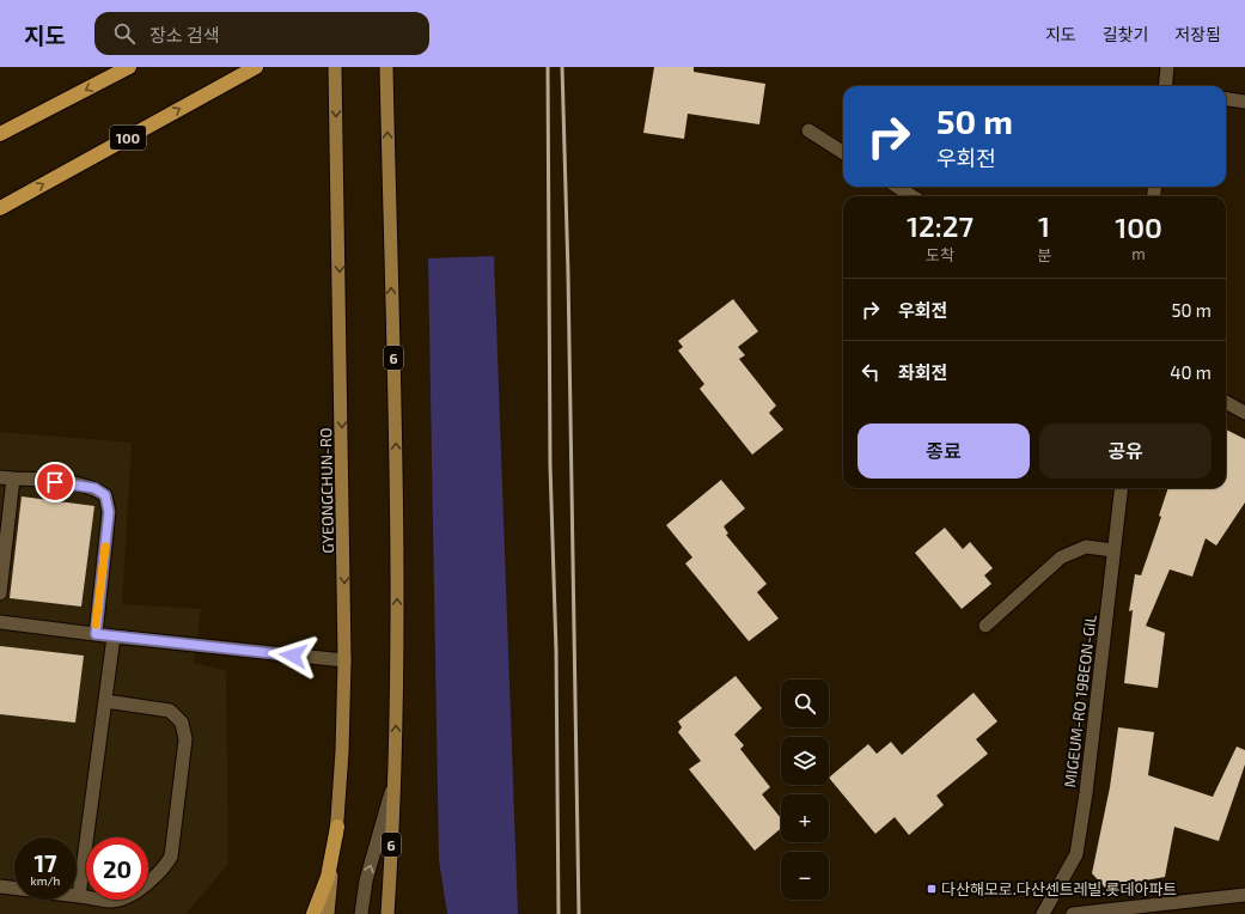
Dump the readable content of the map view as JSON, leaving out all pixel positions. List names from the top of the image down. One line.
{"streets":{"highway":["100"],"main road":["6","GYEONGCHUN-RO"],"street":["MIGEUM-RO 19BEON-GIL"]},"places":{"transit":["다산해모로.다산센트레빌.롯데아파트"]},"page":{"header":"지도","search":"장소 검색","nav":["지도","길찾기","저장됨"],"turn":["50 m","우회전"],"eta":["12:27","도착","1","분","100","m"],"list":[{"name":"우회전","value":"50 m"},{"name":"좌회전","value":"40 m"}],"buttons":["종료","공유"],"map_buttons":["+","−"],"speed":"17 km/h","limit":"20"}}
